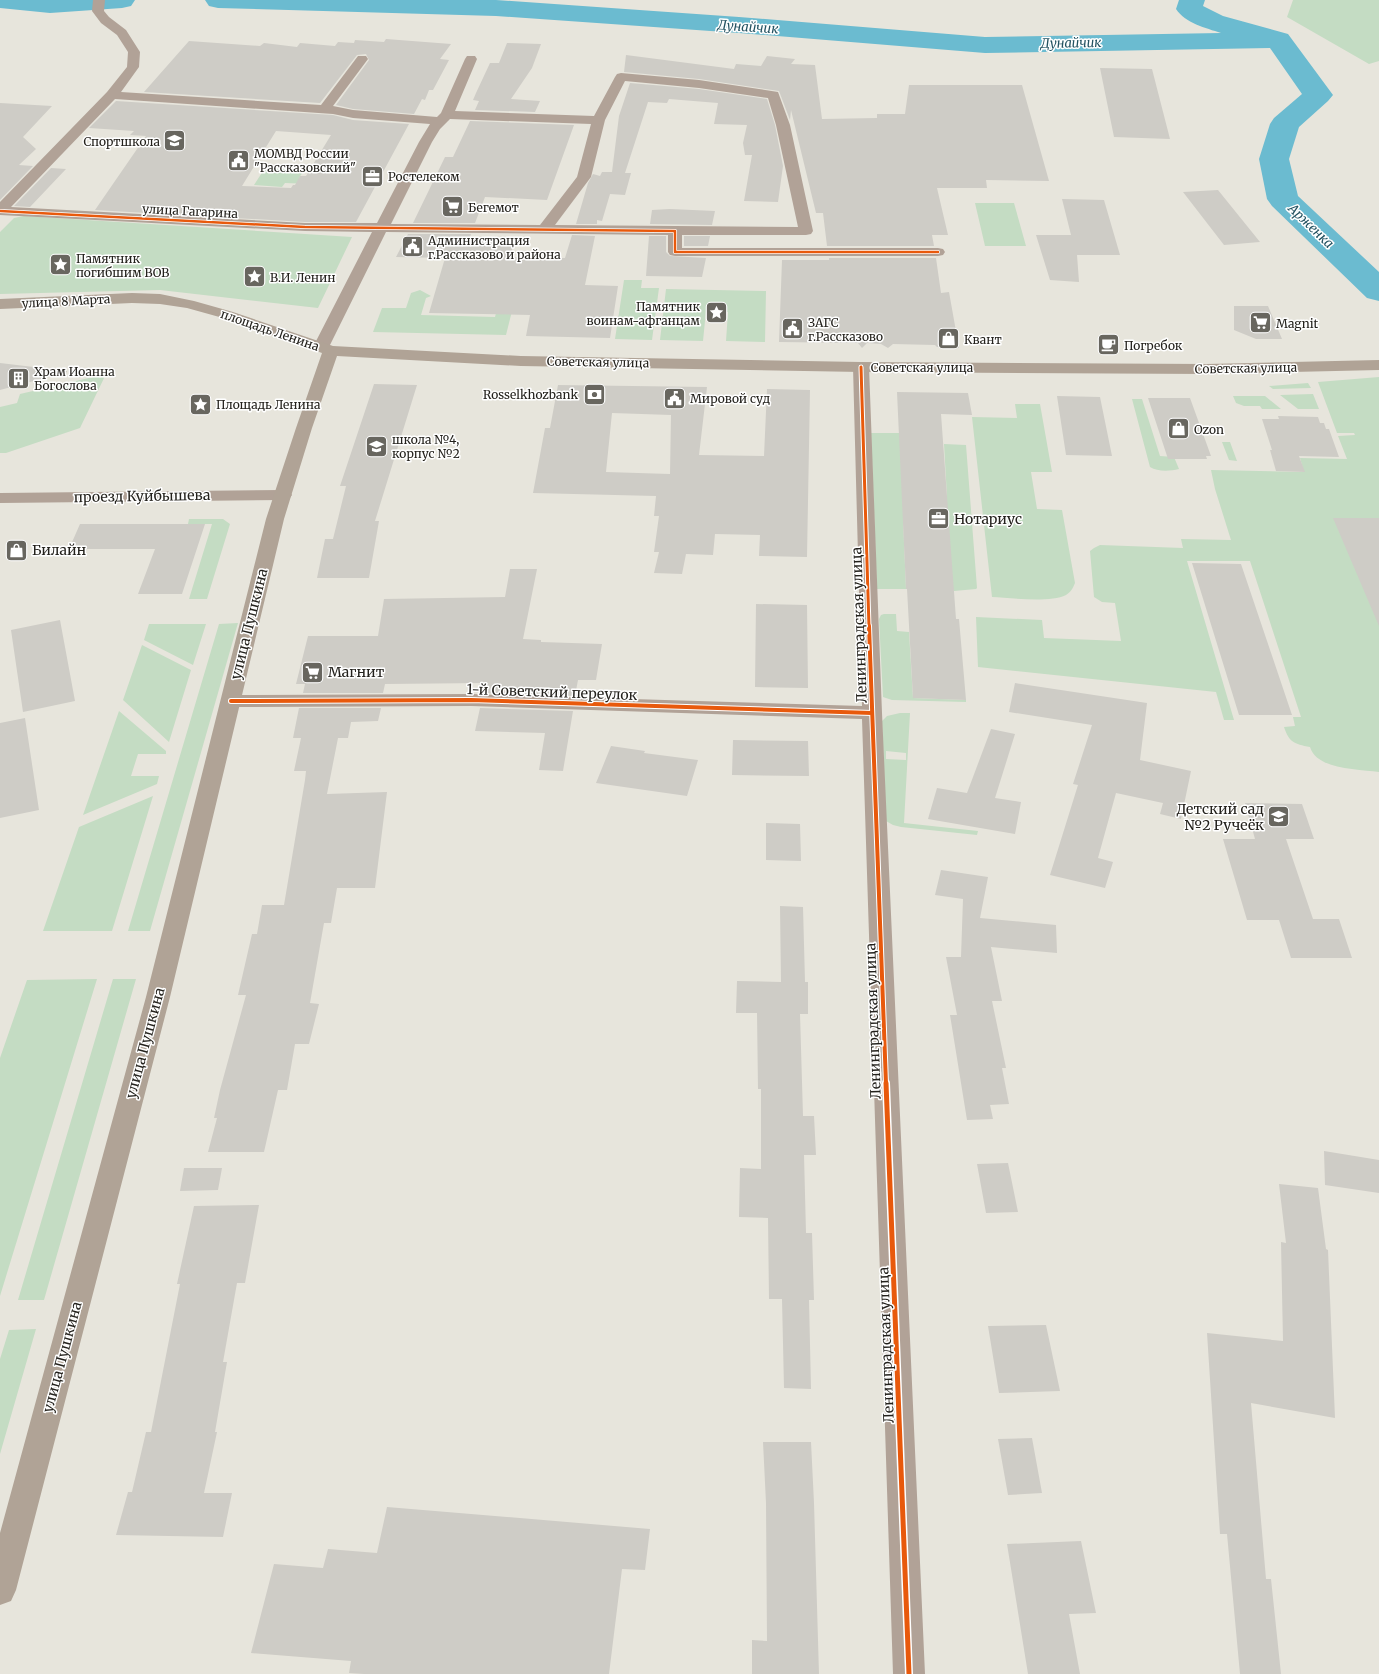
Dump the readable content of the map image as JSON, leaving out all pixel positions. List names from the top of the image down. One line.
{"streets":{"main road":["улица 8 Марта","площадь Ленина","Советская улица","улица Пушкина"],"street":["улица Гагарина","проезд Куйбышева","Ленинградская улица","1-й Советский переулок"]},"crossings":[["улица 8 Марта","площадь Ленина"],["площадь Ленина","Советская улица"],["площадь Ленина","проезд Куйбышева"],["площадь Ленина","улица Пушкина"],["Советская улица","Ленинградская улица"],["проезд Куйбышева","улица Пушкина"],["улица Пушкина","1-й Советский переулок"],["Ленинградская улица","1-й Советский переулок"]],"water":["Дунайчик","Арженка"],"places":{"school or university":["Спортшкола","школа №4, корпус №2","Детский сад №2 Ручеёк"],"public building":["МОМВД России \"Рассказовский\"","Администрация г.Рассказово и района","ЗАГС г.Рассказово","Мировой суд"],"office":["Ростелеком","Нотариус"],"supermarket":["Бегемот","Magnit","Магнит"],"place":["Памятник погибшим ВОВ","В.И. Ленин","Памятник воинам-афганцам","Площадь Ленина"],"shop":["Квант","Ozon","Билайн"],"cafe":["Погребок"],"building":["Храм Иоанна Богослова"],"bank":["Rosselkhozbank"]}}
